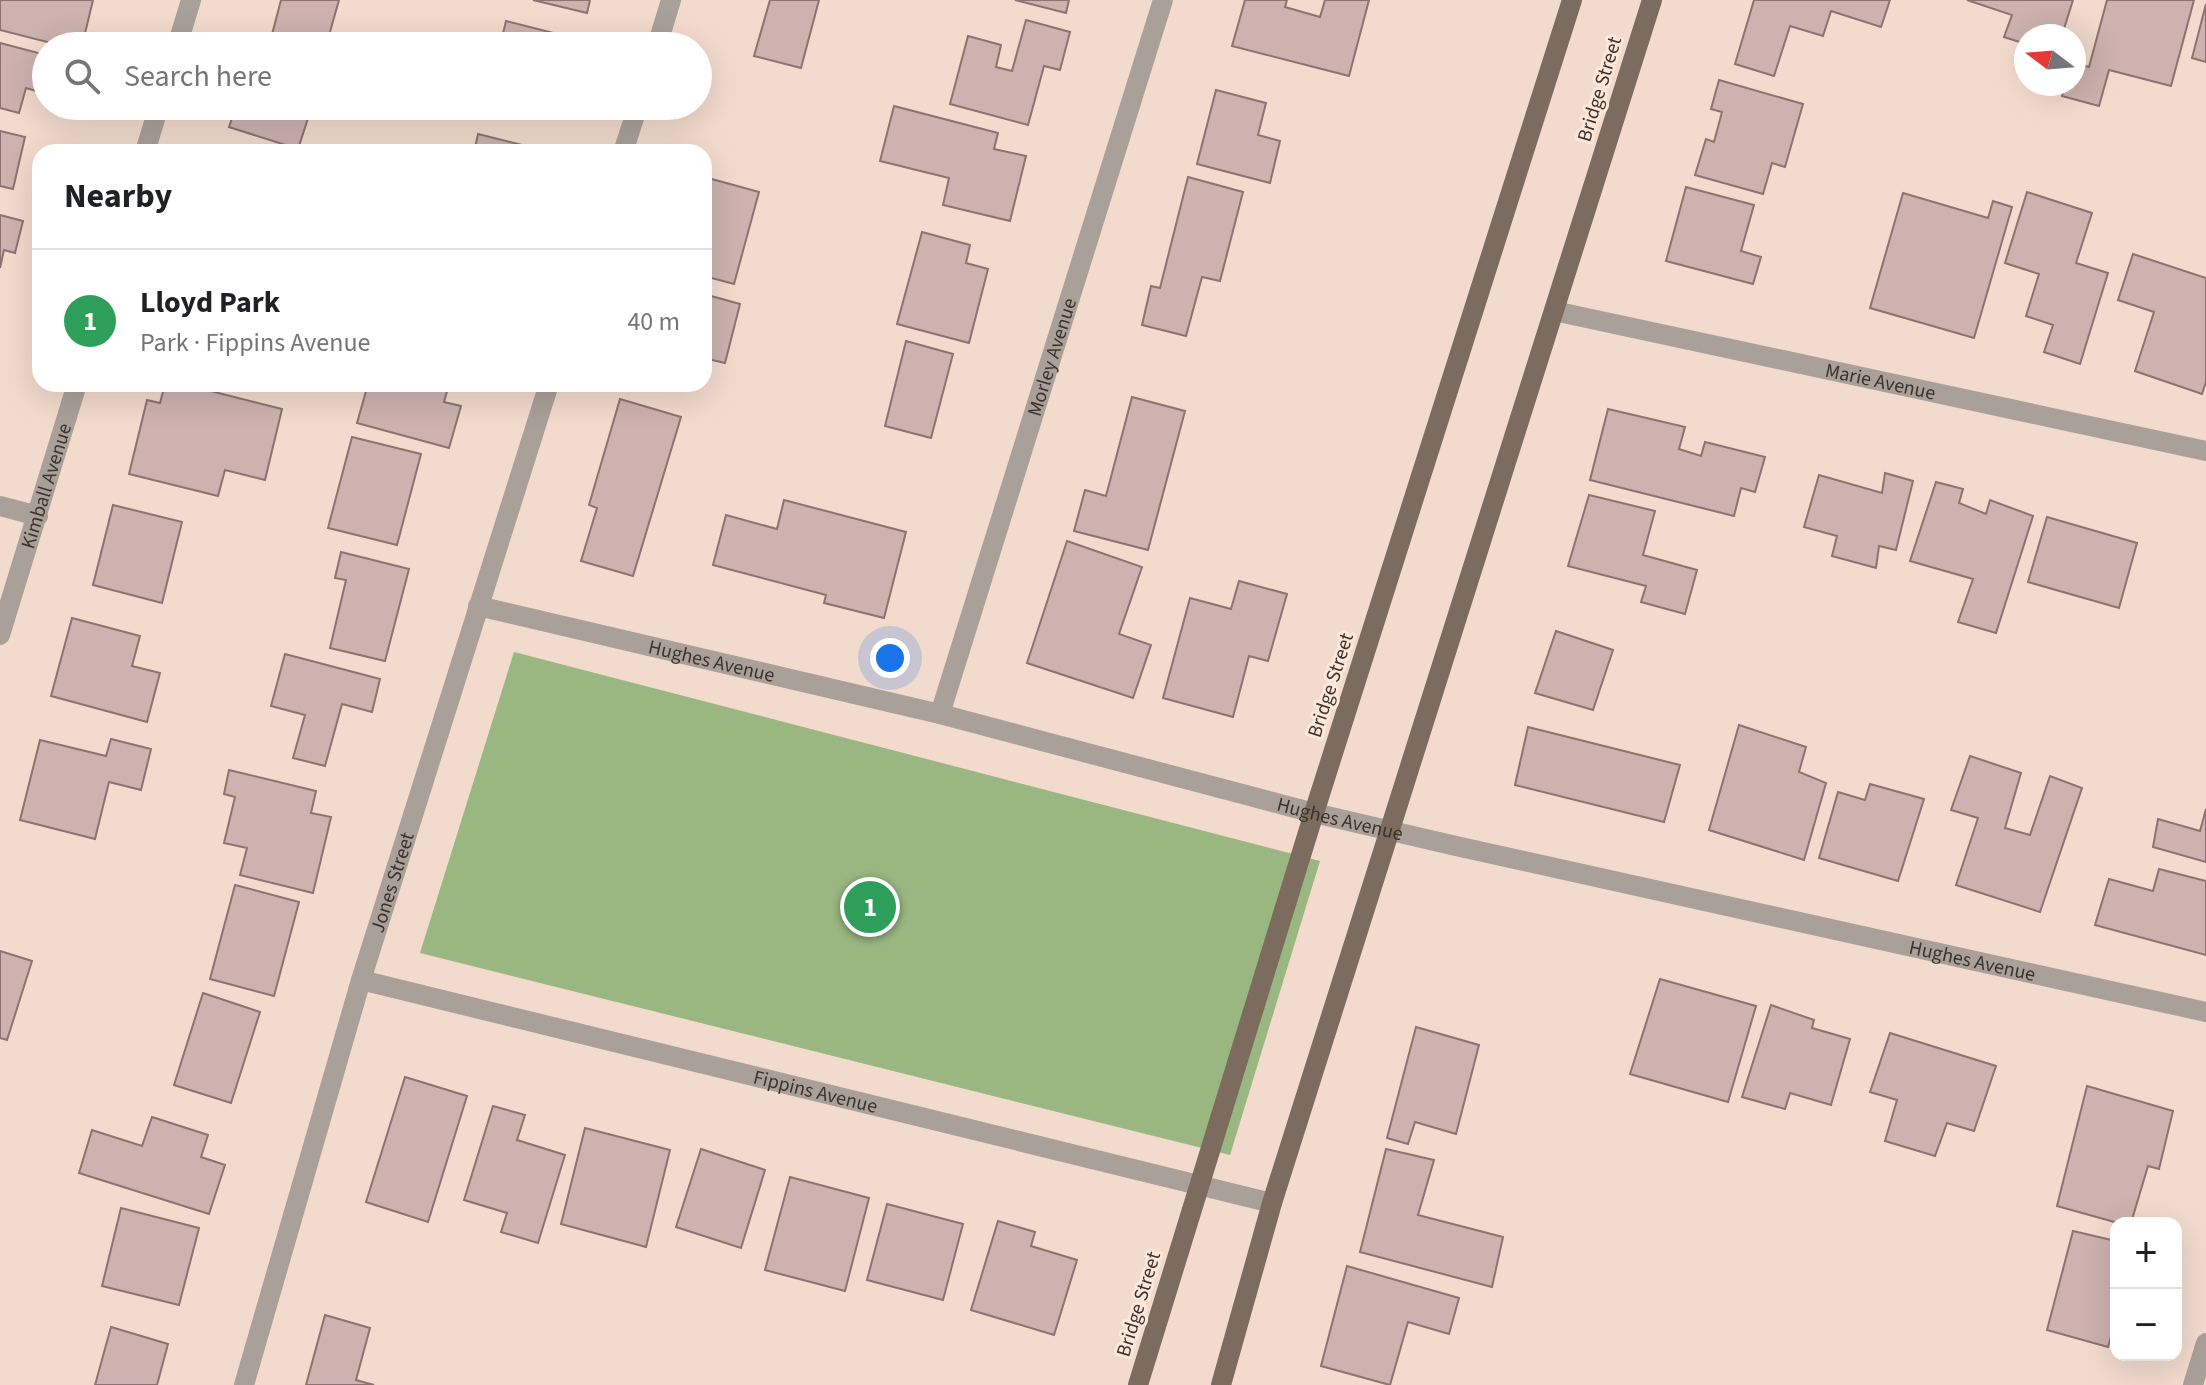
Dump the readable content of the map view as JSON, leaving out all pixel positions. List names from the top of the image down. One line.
{"streets":{"main road":["Bridge Street"],"street":["Morley Avenue","Marie Avenue","Kimball Avenue","Hughes Avenue","Jones Street","Fippins Avenue"]},"crossings":[["Bridge Street","Marie Avenue"],["Bridge Street","Hughes Avenue"],["Bridge Street","Fippins Avenue"],["Morley Avenue","Hughes Avenue"],["Hughes Avenue","Jones Street"],["Jones Street","Fippins Avenue"]],"north":"left","page":{"search":"Search here","heading":"Nearby","list":[{"mark":"1","name":"Lloyd Park","note":"Park · Fippins Avenue","value":"40 m"}],"pins":"1","map_buttons":["+","−"]}}
